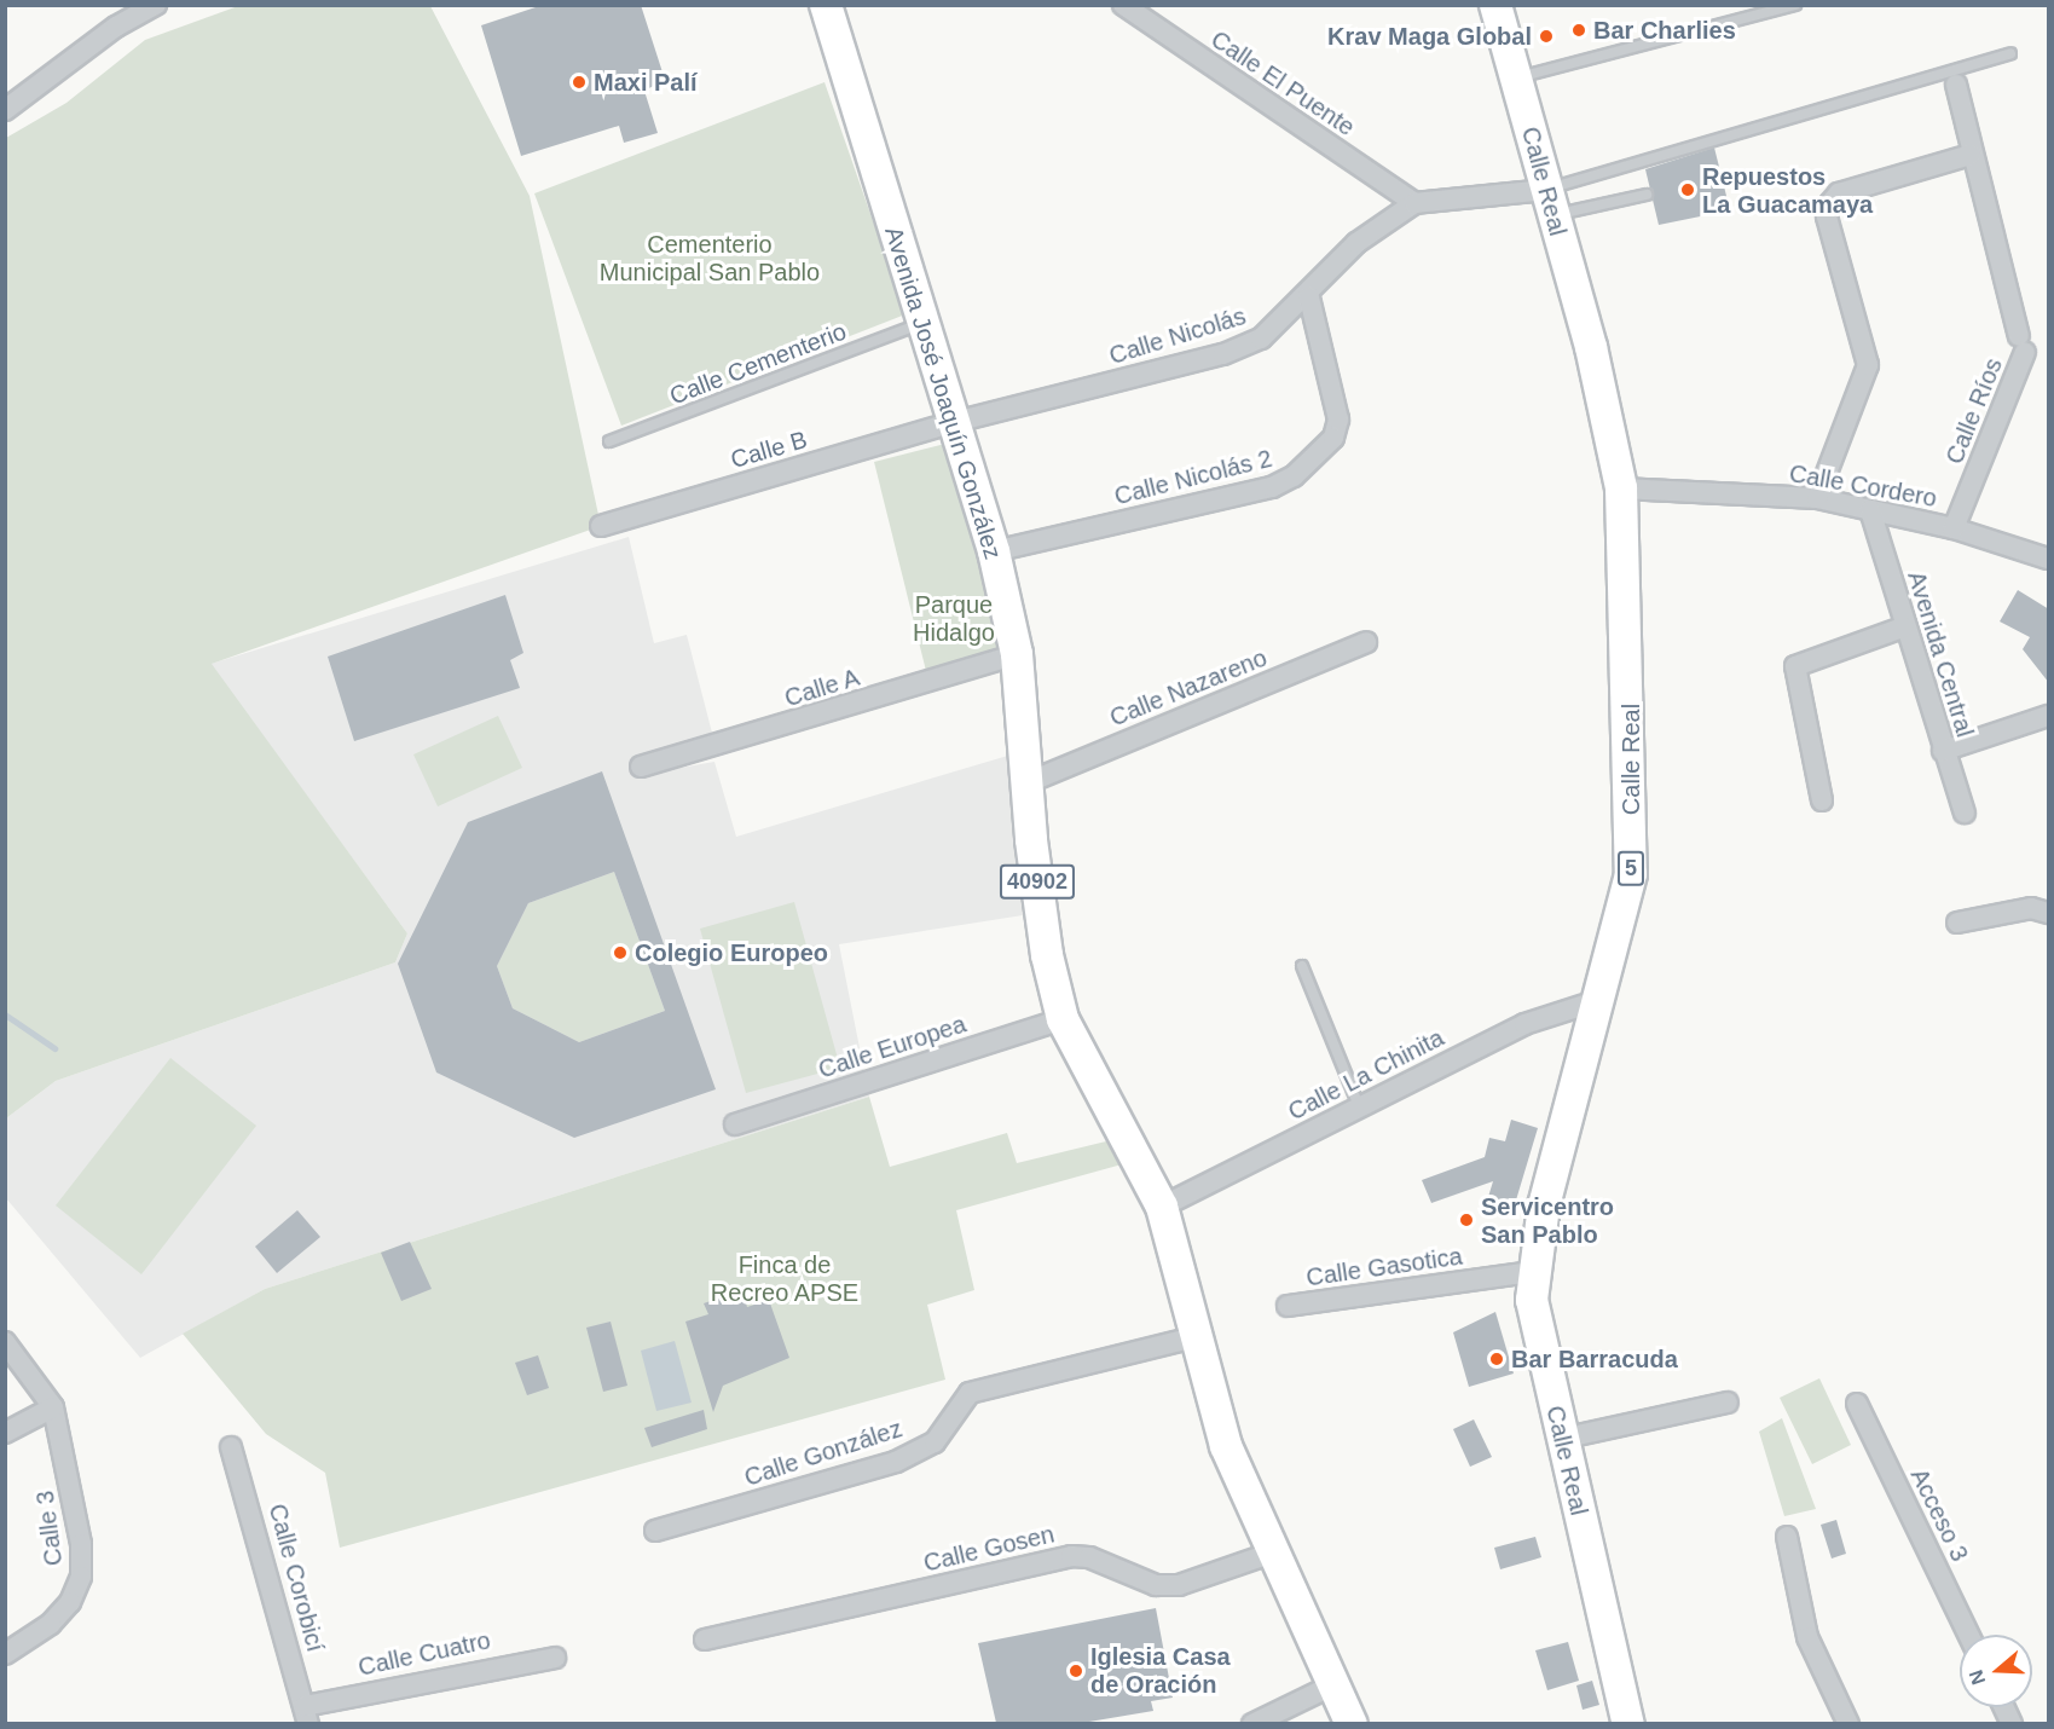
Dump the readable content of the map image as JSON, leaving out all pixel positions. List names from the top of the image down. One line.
{"streets":{"main road":["Calle Real","Avenida José Joaquín González","5","40902"],"street":["Calle El Puente","Calle Nicolás","Calle Ríos","Calle B","Calle Nicolás 2","Calle Cordero","Avenida Central","Calle A","Calle Nazareno","Calle Europea","Calle La Chinita","Calle Gasotica","Calle González","Acceso 3","Calle 3","Calle Gosen","Calle Corobicí","Calle Cuatro"],"lane":["Calle Cementerio"]},"crossings":[["Calle El Puente","Calle Nicolás"],["Calle Real","Calle Nicolás"],["Calle Real","Calle Cordero"],["Calle Real","Calle La Chinita"],["Calle Real","Calle Gasotica"],["Calle Nicolás","Avenida José Joaquín González"],["Calle Nicolás","Calle B"],["Calle Nicolás","Calle Nicolás 2"],["Calle Cementerio","Avenida José Joaquín González"],["Avenida José Joaquín González","Calle B"],["Avenida José Joaquín González","Calle Nicolás 2"],["Avenida José Joaquín González","Calle A"],["Avenida José Joaquín González","Calle Nazareno"],["Avenida José Joaquín González","Calle Europea"],["Avenida José Joaquín González","Calle La Chinita"],["Avenida José Joaquín González","Calle González"],["Avenida José Joaquín González","Calle Gosen"],["Calle Ríos","Calle Cordero"],["Calle Cordero","Avenida Central"],["Calle Corobicí","Calle Cuatro"]],"parks":["Cementerio Municipal San Pablo","Parque Hidalgo","Finca de Recreo APSE"],"places":["Bar Charlies","Krav Maga Global","Maxi Palí","Repuestos La Guacamaya","Colegio Europeo","Servicentro San Pablo","Bar Barracuda","Iglesia Casa de Oración"],"north":"left"}
